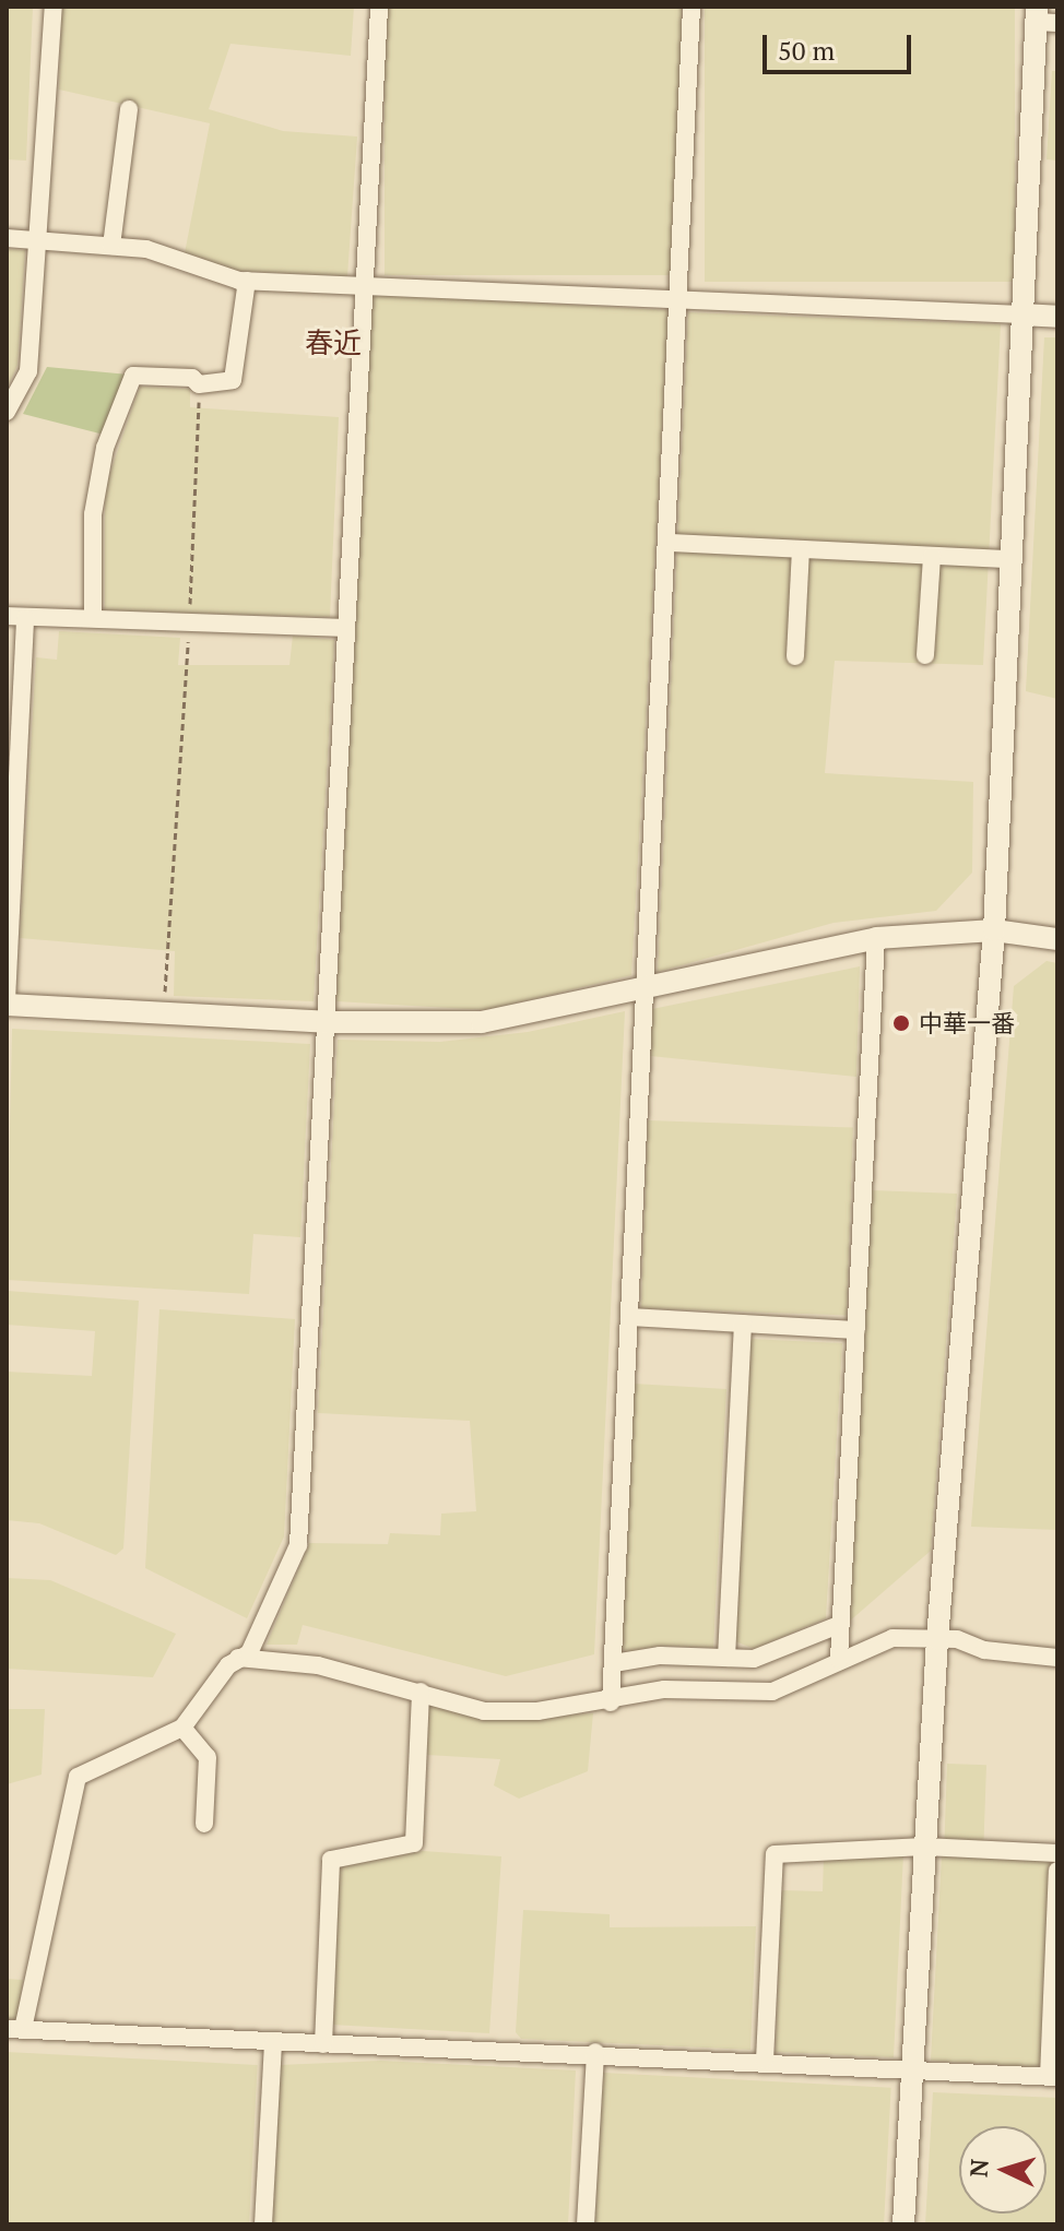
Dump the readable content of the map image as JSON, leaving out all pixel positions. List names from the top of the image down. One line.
{"districts":["春近"],"places":["中華一番"],"scale_bar":"50 m","north":"left"}
